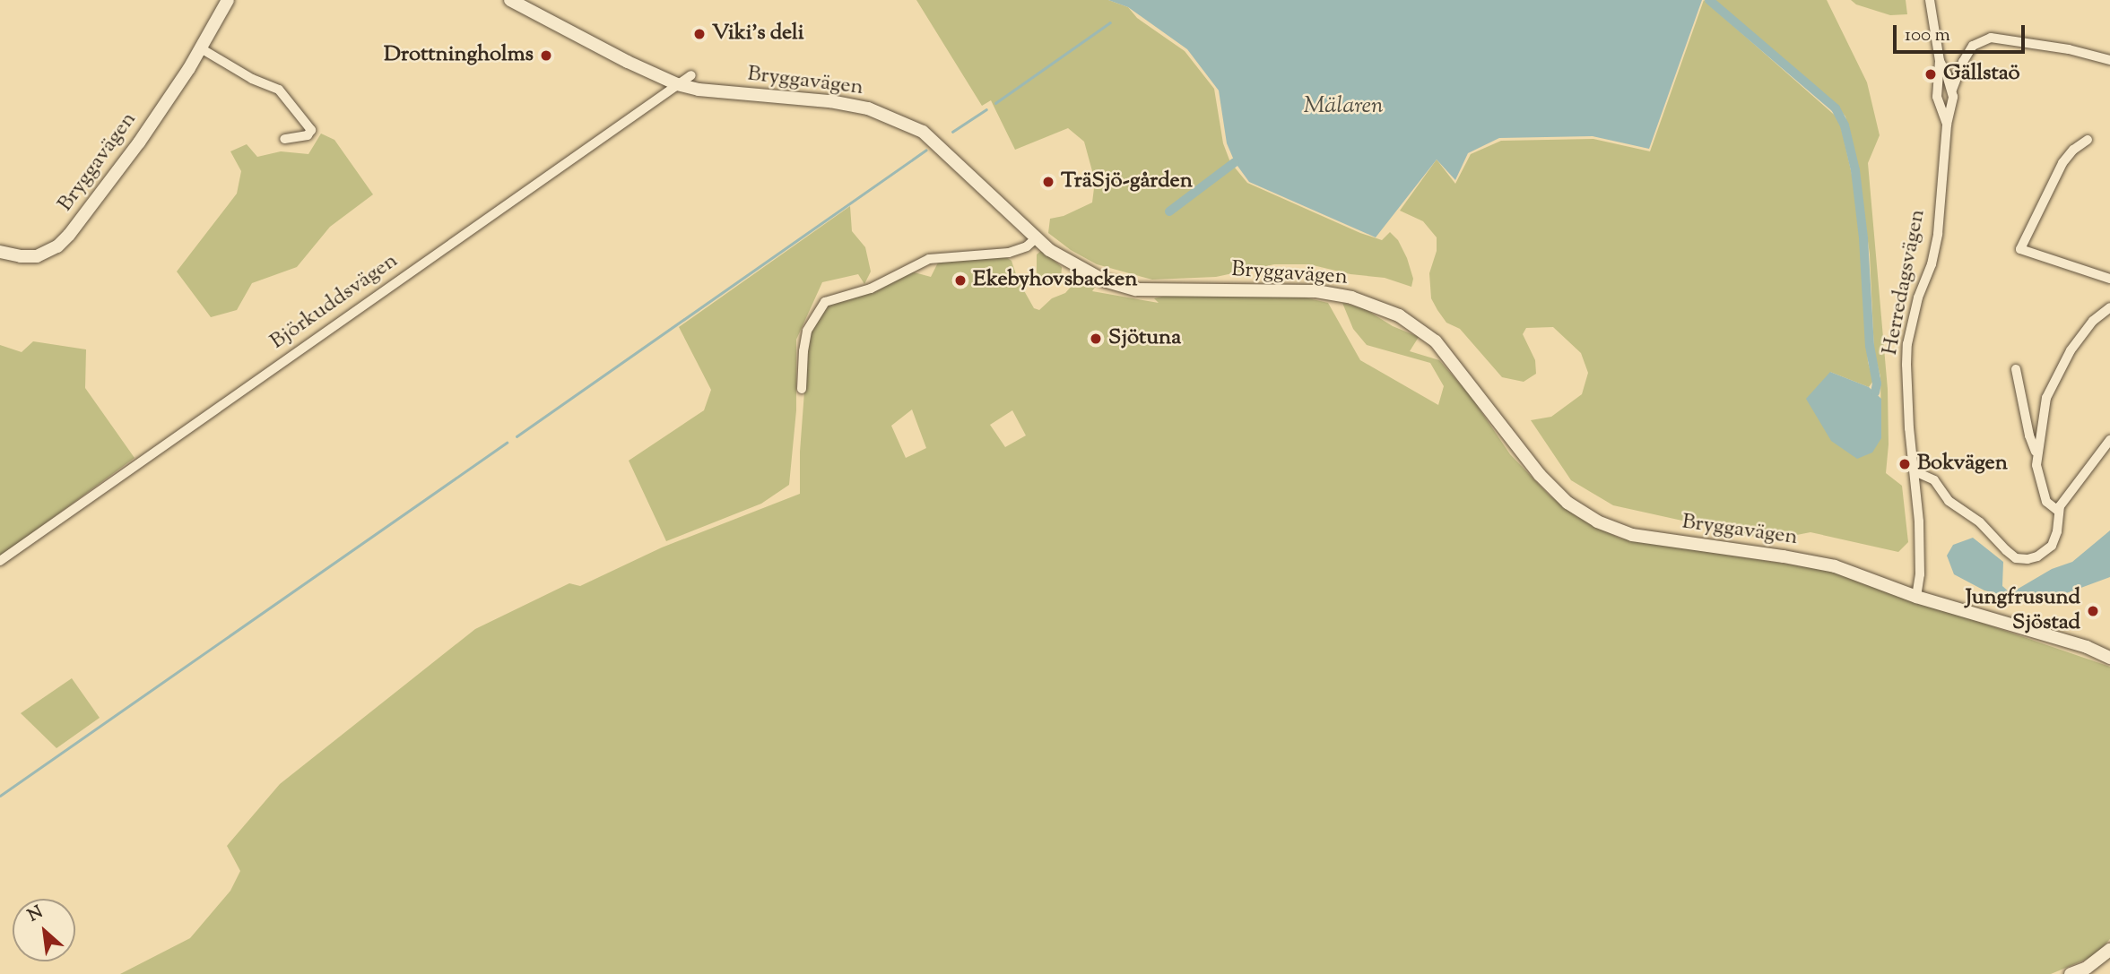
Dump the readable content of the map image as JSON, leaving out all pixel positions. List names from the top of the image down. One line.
{"streets":{"main road":["Bryggavägen"],"street":["Herredagsvägen","Björkuddsvägen"]},"crossings":[["Bryggavägen","Herredagsvägen"],["Bryggavägen","Björkuddsvägen"]],"water":["Mälaren"],"places":["Viki's deli","Drottningholms","Gällstaö","TräSjö-gården","Ekebyhovsbacken","Sjötuna","Bokvägen","Jungfrusund Sjöstad"],"scale_bar":"100 m","north":"top left"}
